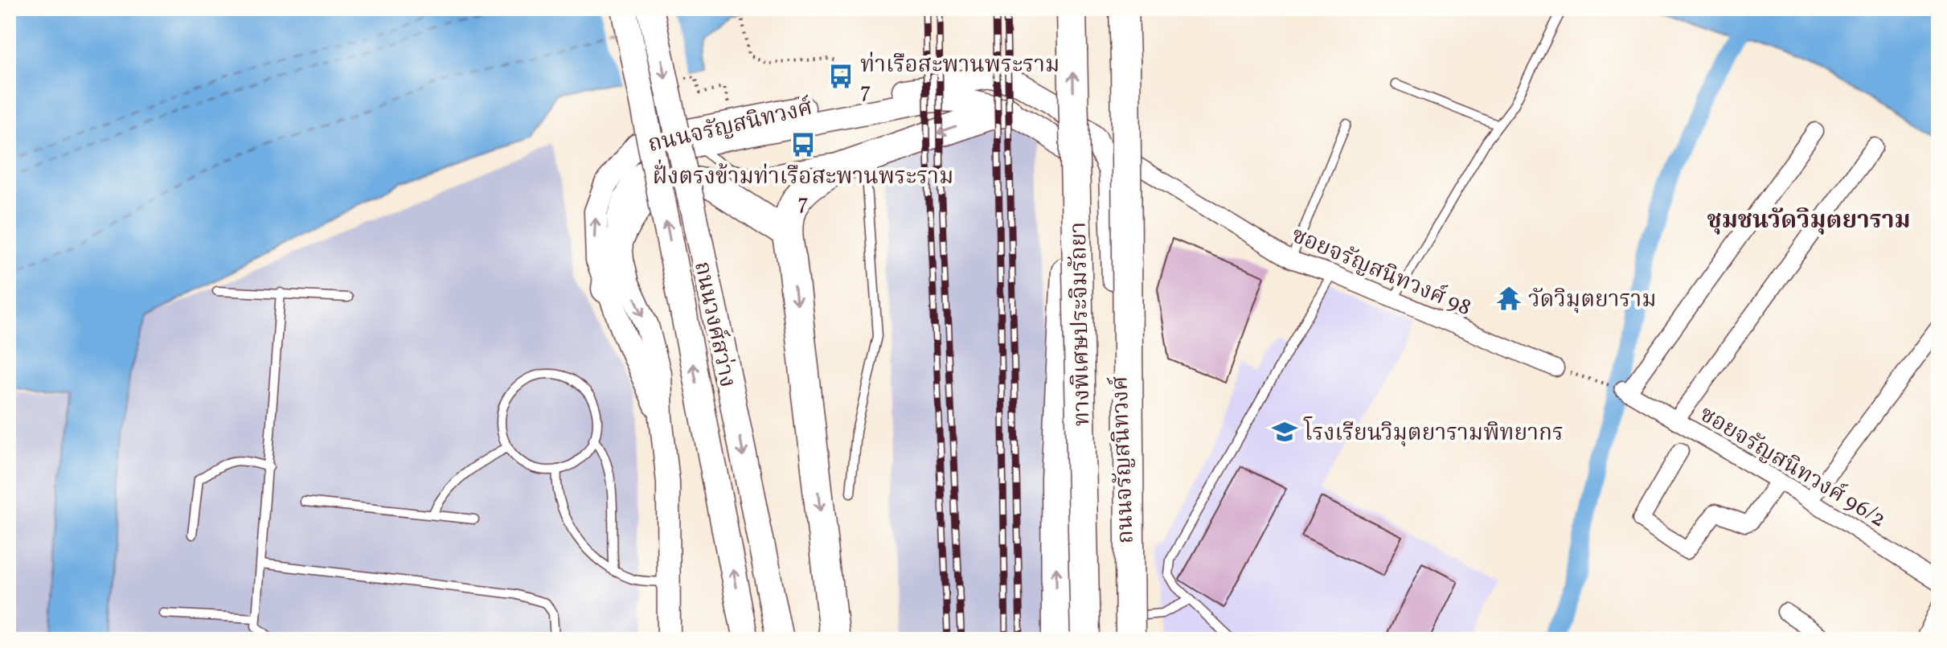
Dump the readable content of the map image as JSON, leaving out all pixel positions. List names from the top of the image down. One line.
{"streets":{"highway":["ทางพิเศษประจิมรัถยา"],"main road":["ถนนจรัญสนิทวงศ์","ถนนวงศ์สว่าง"],"street":["ซอยจรัญสนิทวงศ์ 98","ซอยจรัญสนิทวงศ์ 96/2"]},"crossings":[["ถนนจรัญสนิทวงศ์","ซอยจรัญสนิทวงศ์ 98"],["ถนนจรัญสนิทวงศ์","ทางพิเศษประจิมรัถยา"]],"districts":["ชุมชนวัดวิมุตยาราม"],"places":{"bus stop":["ท่าเรือสะพานพระราม 7","ฝั่งตรงข้ามท่าเรือสะพานพระราม 7"],"temple":["วัดวิมุตยาราม"],"school or university":["โรงเรียนวิมุตยารามพิทยากร"]}}
